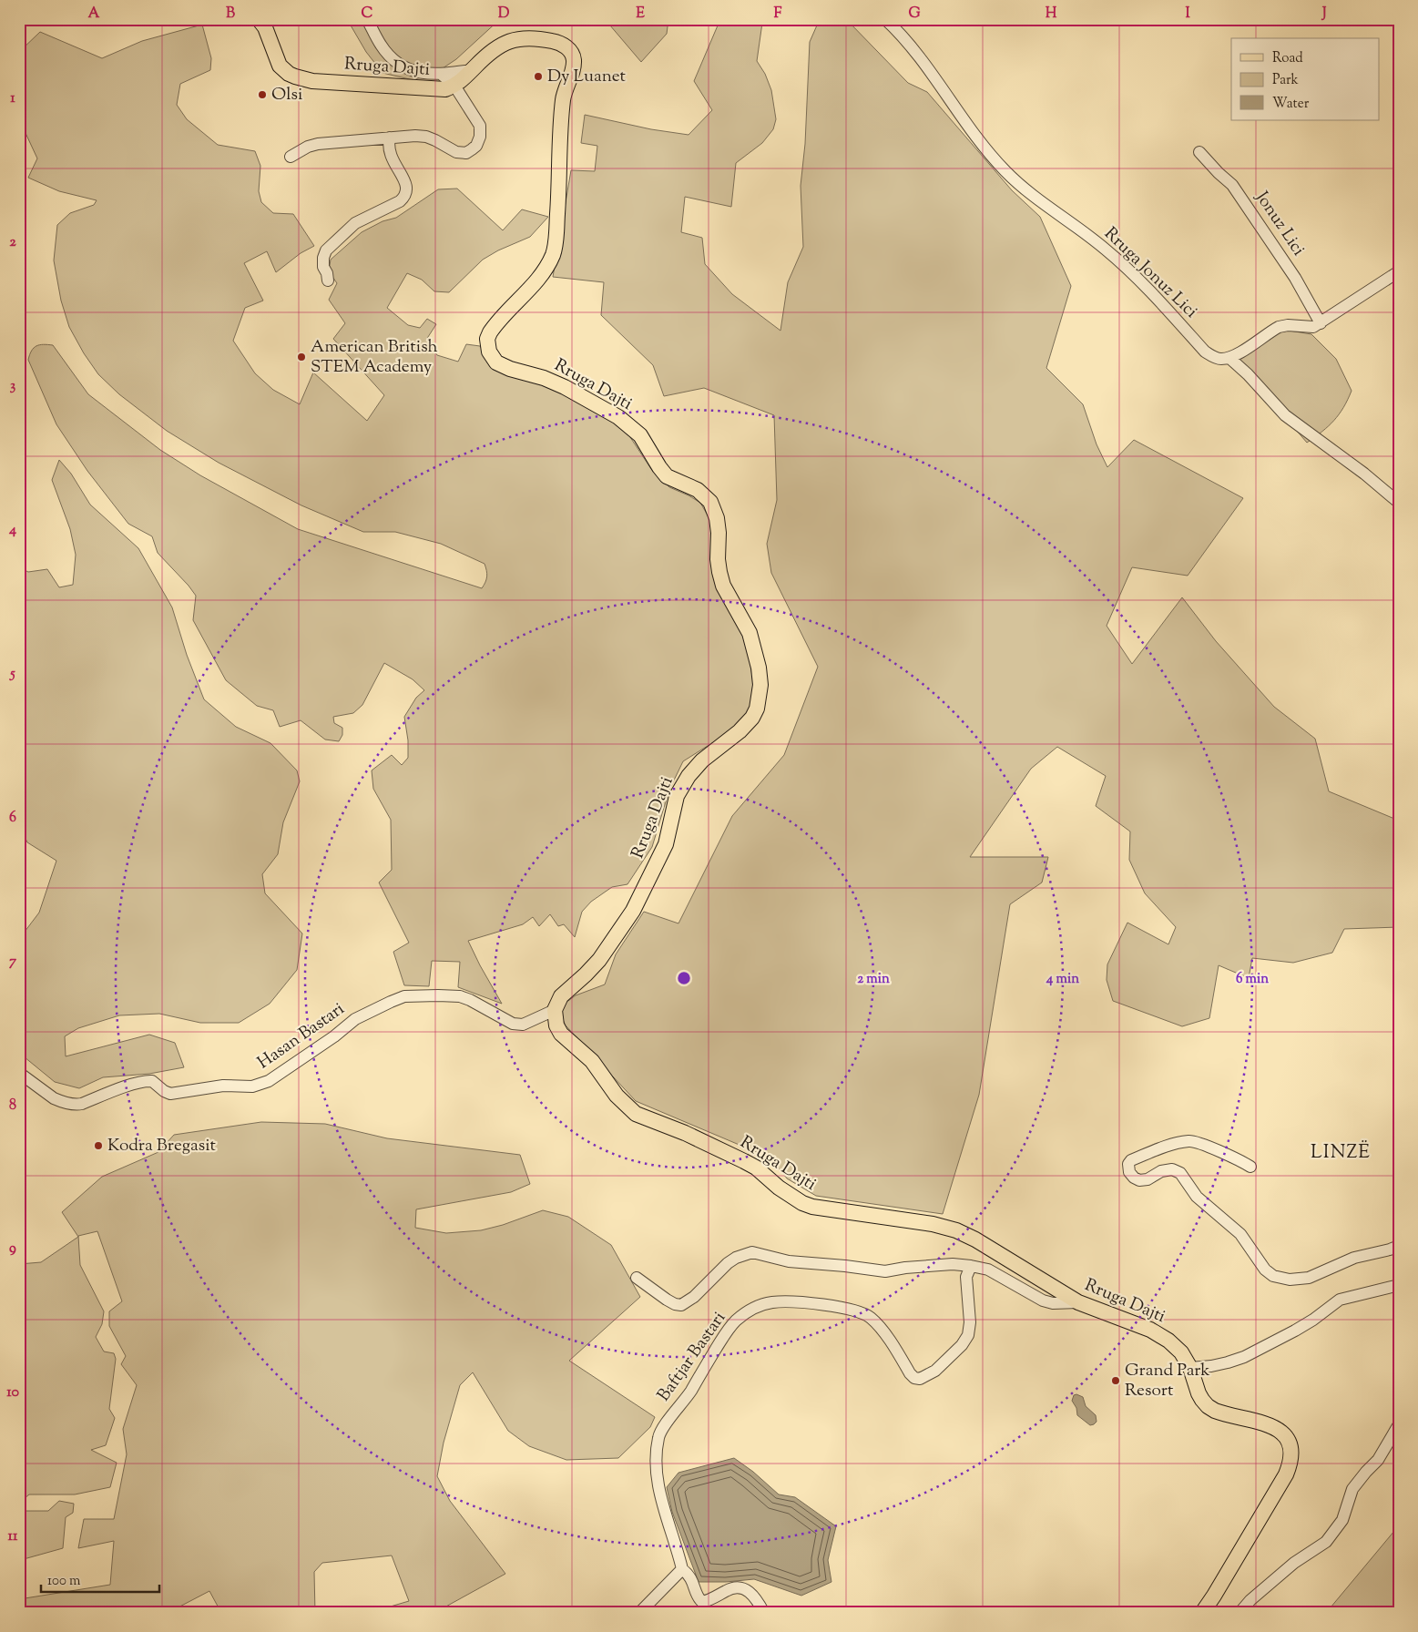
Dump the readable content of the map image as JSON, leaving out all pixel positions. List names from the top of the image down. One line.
{"streets":{"main road":["Rruga Dajti"],"street":["Jonuz Lici","Rruga Jonuz Lici","Hasan Bastari","Baftjar Bastari"]},"crossings":[["Rruga Dajti","Hasan Bastari"],["Rruga Dajti","Baftjar Bastari"]],"districts":["LINZË"],"places":["Dy Luanet","Olsi","American British STEM Academy","Kodra Bregasit","Grand Park Resort"],"legend":["Road","Park","Water"],"scale_bar":"100 m","grid":{"columns":["A","B","C","D","E","F","G","H","I","J"],"rows":["1","2","3","4","5","6","7","8","9","10","11"]},"rings":["2 min","4 min","6 min"]}
